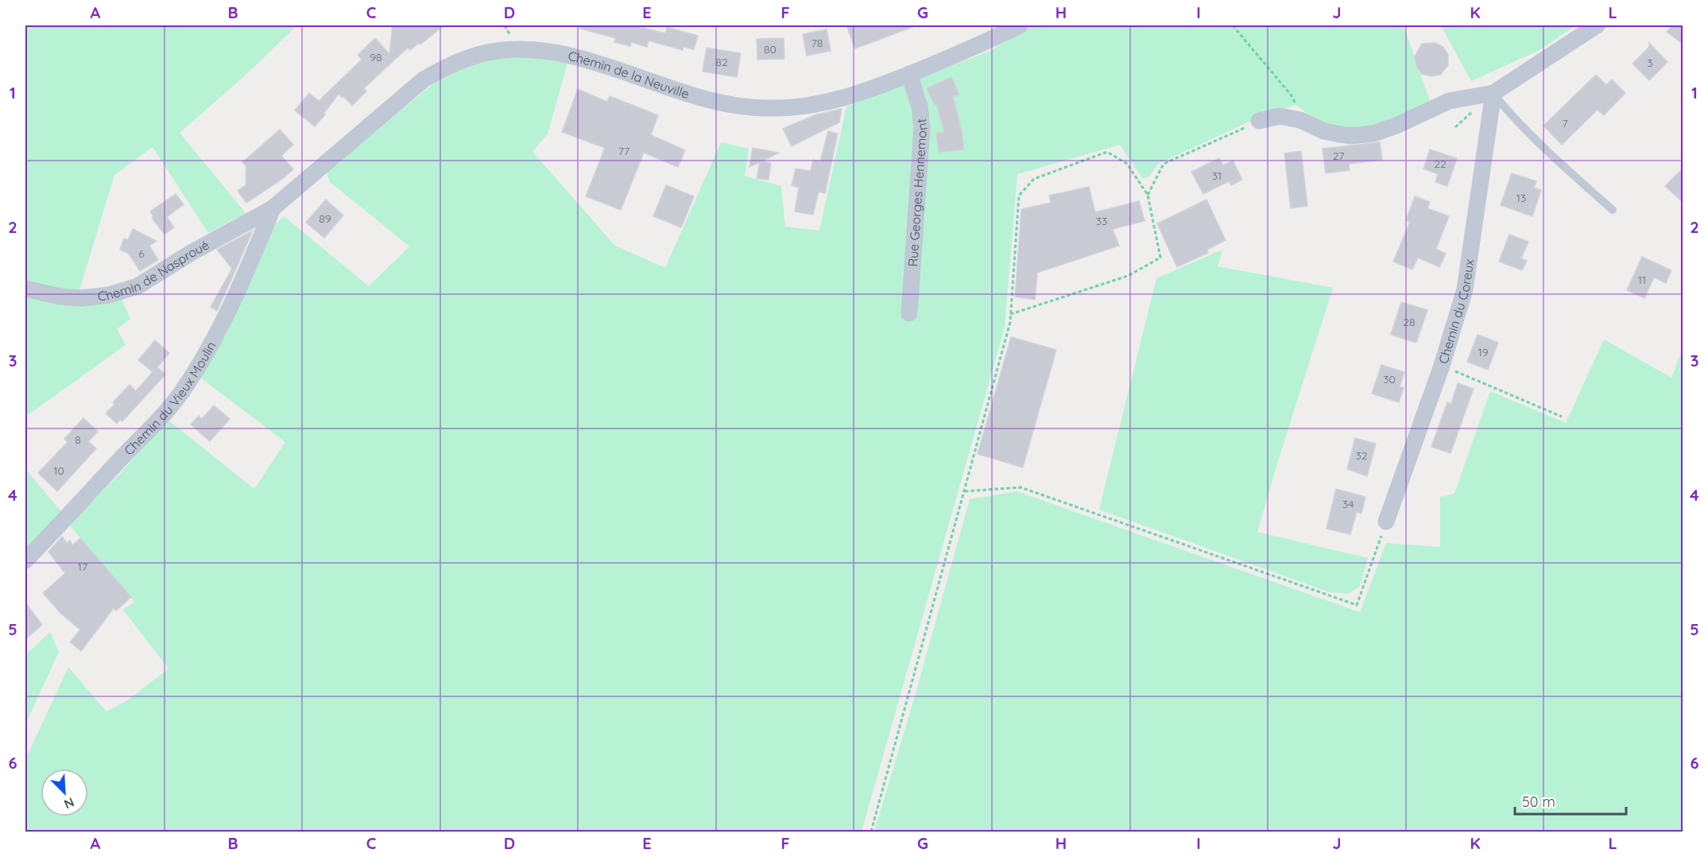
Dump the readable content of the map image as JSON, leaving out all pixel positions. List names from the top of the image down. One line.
{"streets":{"street":["Chemin de la Neuville","Rue Georges Hennemont","Chemin de Nasproué","Chemin du Coreux","Chemin du Vieux Moulin"]},"crossings":[["Chemin de la Neuville","Rue Georges Hennemont"],["Chemin de la Neuville","Chemin de Nasproué"],["Chemin de la Neuville","Chemin du Vieux Moulin"],["Chemin de Nasproué","Chemin du Vieux Moulin"]],"house_numbers":["78","80","98","82","3","7","77","27","22","31","13","89","33","6","11","28","19","30","8","32","10","34","17"],"scale_bar":"50 m","north":"bottom right","grid":{"columns":["A","B","C","D","E","F","G","H","I","J","K","L"],"rows":["1","2","3","4","5","6"]}}
